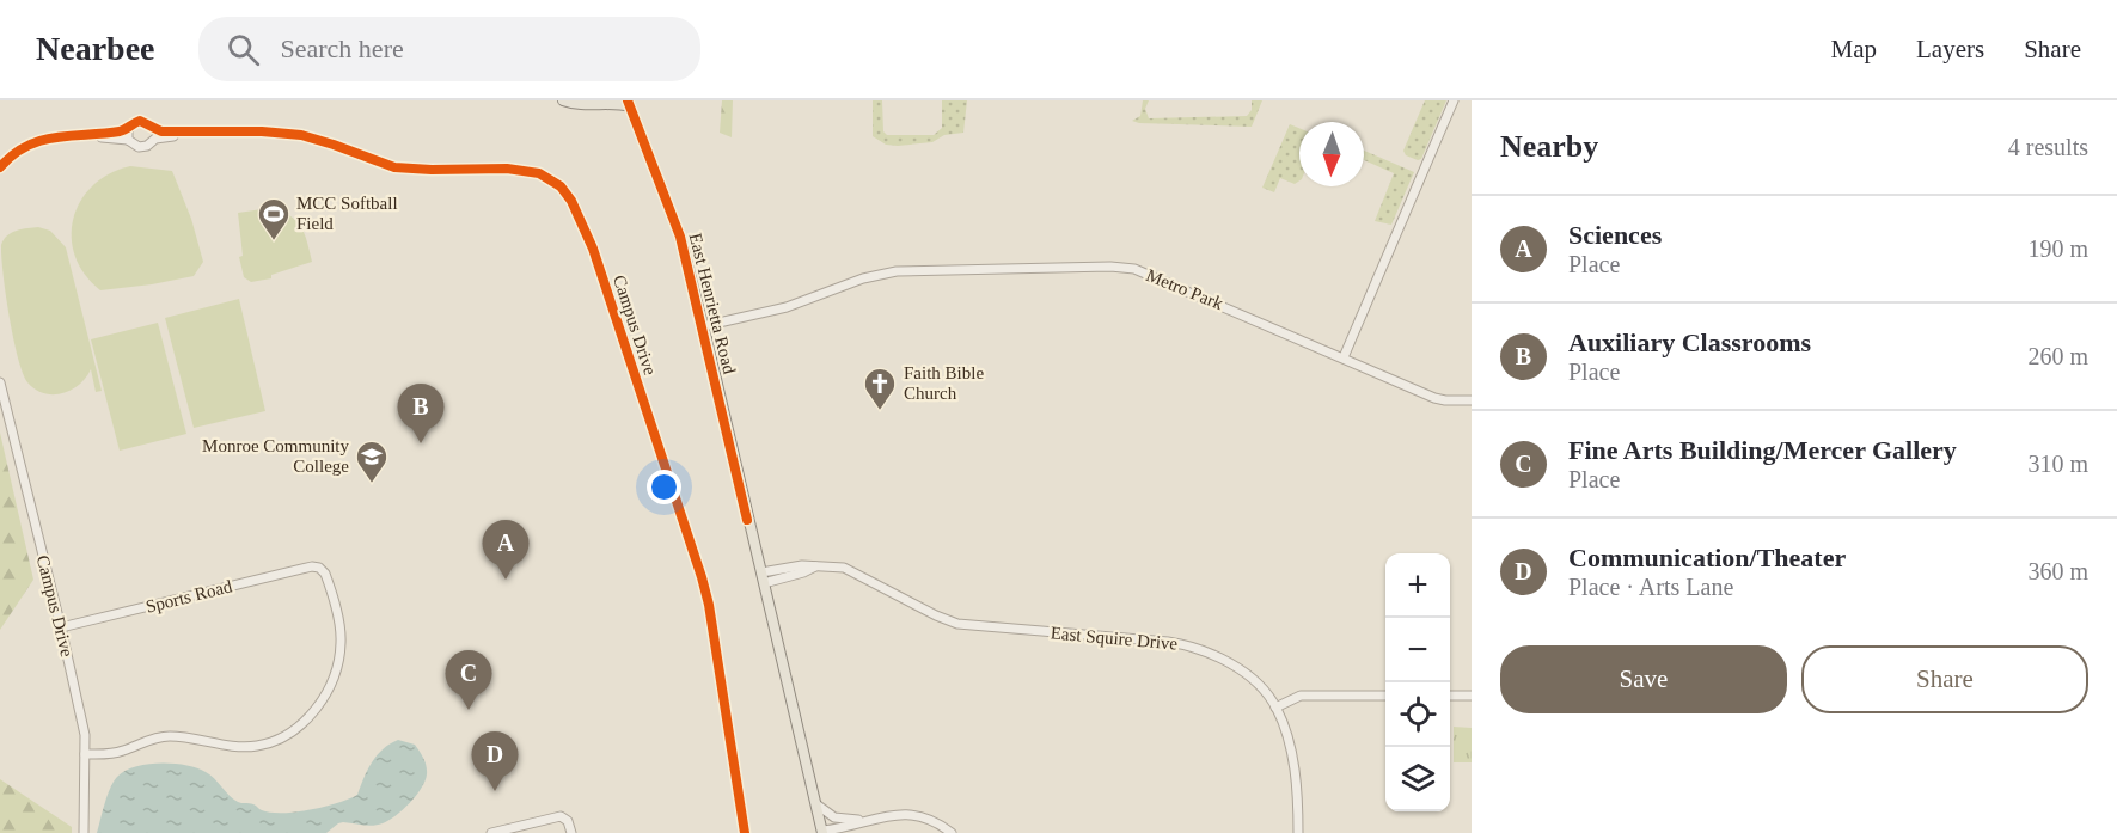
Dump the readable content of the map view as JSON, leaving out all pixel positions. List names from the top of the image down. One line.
{"streets":{"main road":["East Henrietta Road"],"street":["Metro Park","Campus Drive","Sports Road","East Squire Drive"]},"crossings":[["Metro Park","East Henrietta Road"],["East Henrietta Road","East Squire Drive"],["Campus Drive","Sports Road"]],"places":{"sports":["MCC Softball Field"],"church":["Faith Bible Church"],"school or university":["Monroe Community College"]},"north":"bottom","page":{"header":"Nearbee","search":"Search here","nav":["Map","Layers","Share"],"heading":["Nearby","4 results"],"list":[{"mark":"A","name":"Sciences","note":"Place","value":"190 m"},{"mark":"B","name":"Auxiliary Classrooms","note":"Place","value":"260 m"},{"mark":"C","name":"Fine Arts Building/Mercer Gallery","note":"Place","value":"310 m"},{"mark":"D","name":"Communication/Theater","note":"Place · Arts Lane","value":"360 m"}],"pins":["B","A","C","D"],"map_buttons":["+","−"],"buttons":["Save","Share"]}}
